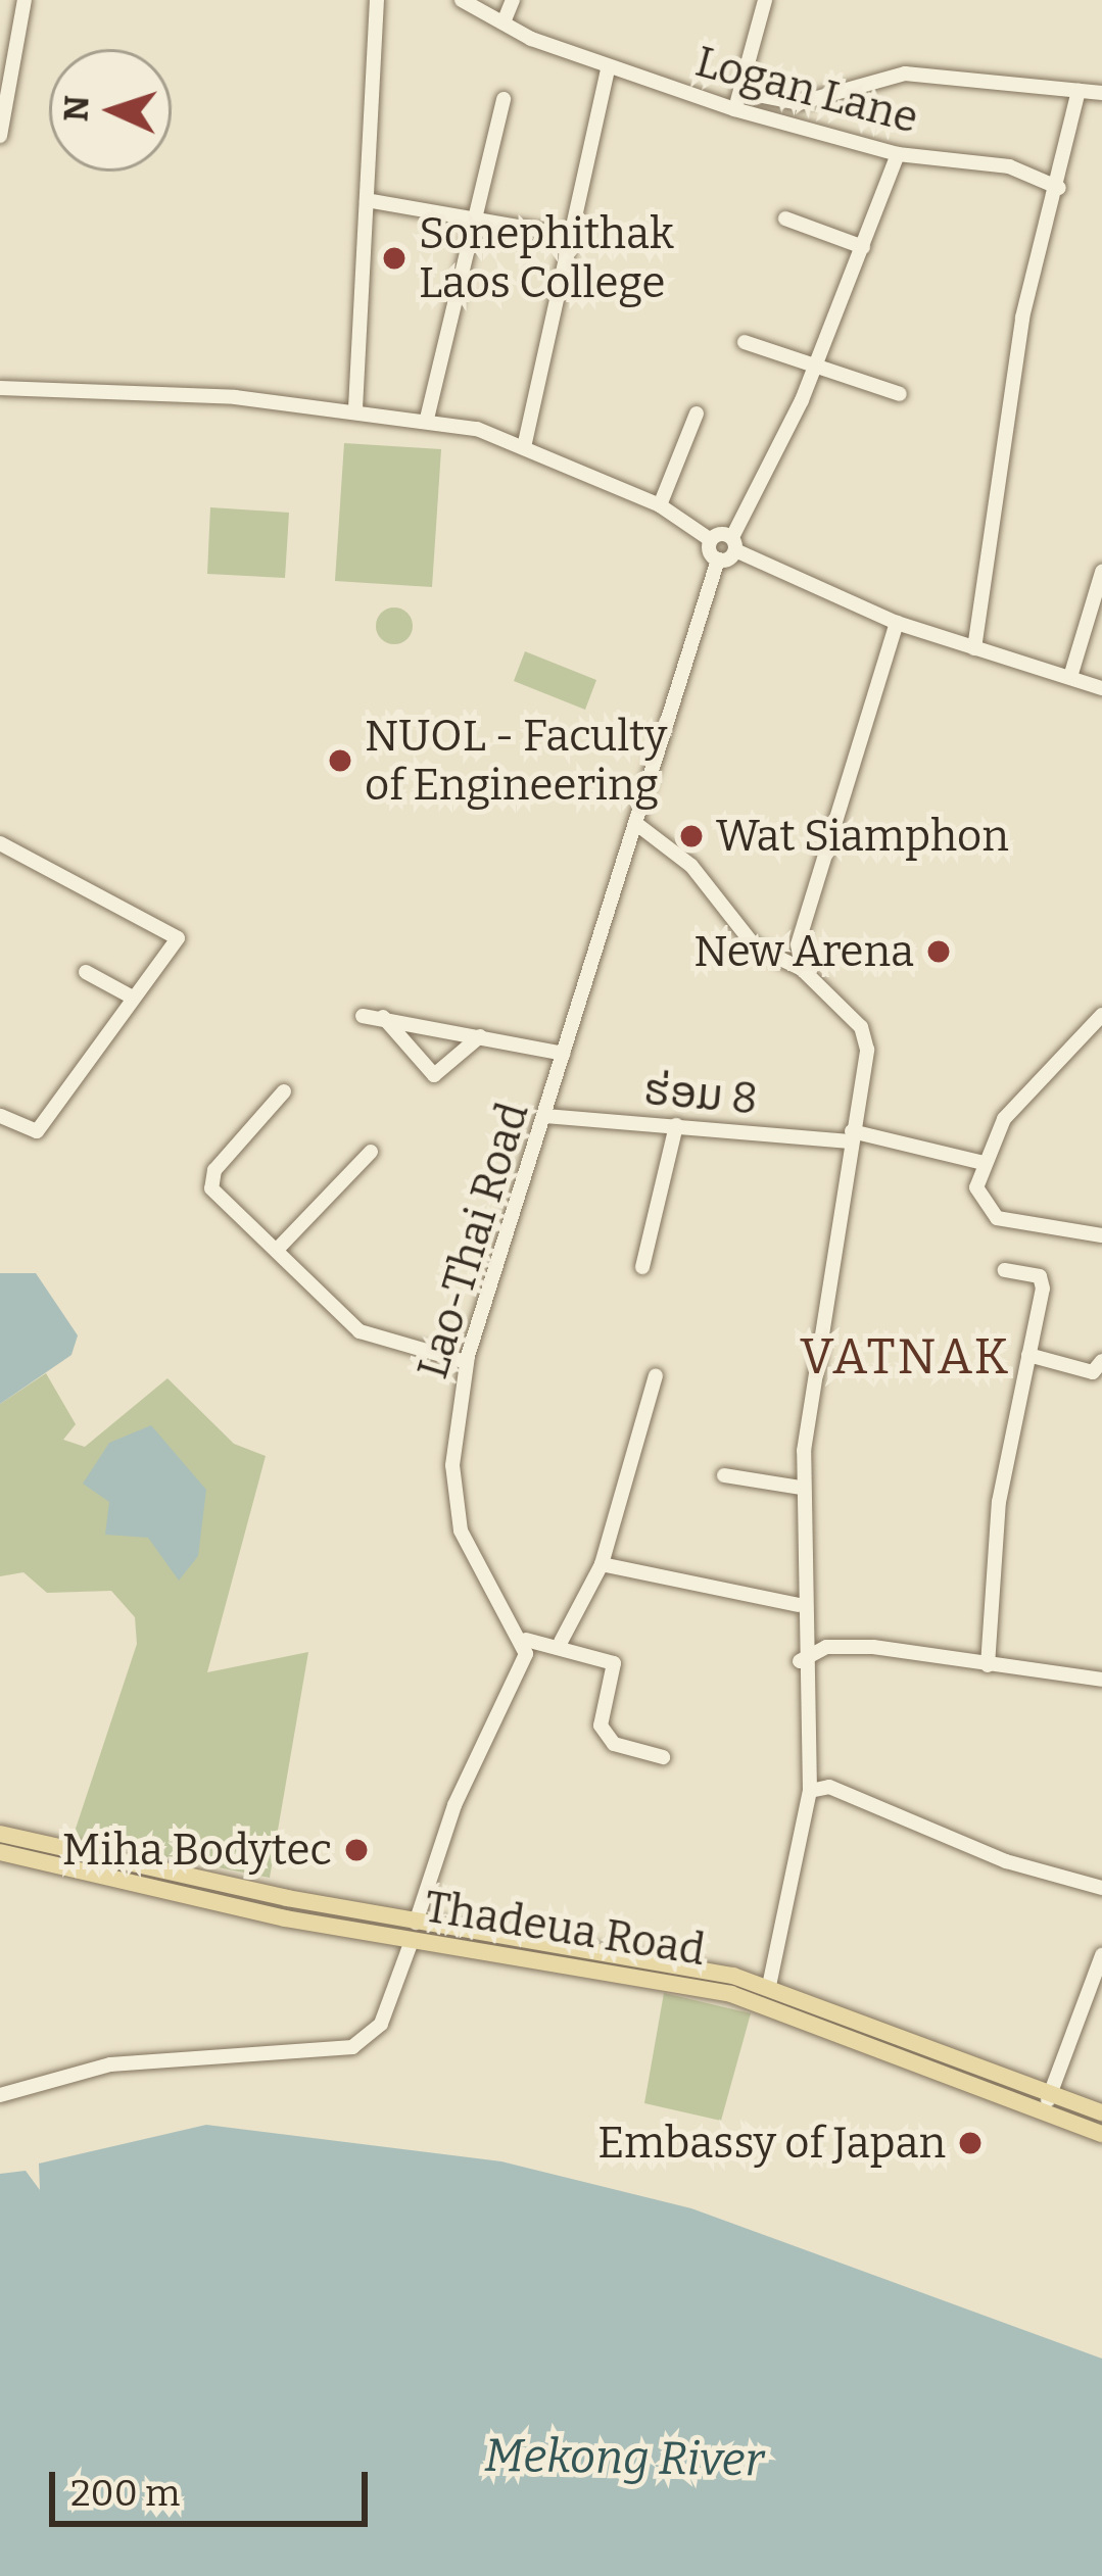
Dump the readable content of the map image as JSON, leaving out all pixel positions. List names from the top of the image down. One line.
{"streets":{"main road":["Thadeua Road"],"street":["Logan Lane","ຮ່ອມ 8","Lao-Thai Road"]},"crossings":[["ຮ່ອມ 8","Lao-Thai Road"]],"districts":["VATNAK"],"water":["Mekong River"],"places":["Sonephithak Laos College","NUOL - Faculty of Engineering","Wat Siamphon","New Arena","Miha Bodytec","Embassy of Japan"],"scale_bar":"200 m","north":"left"}
